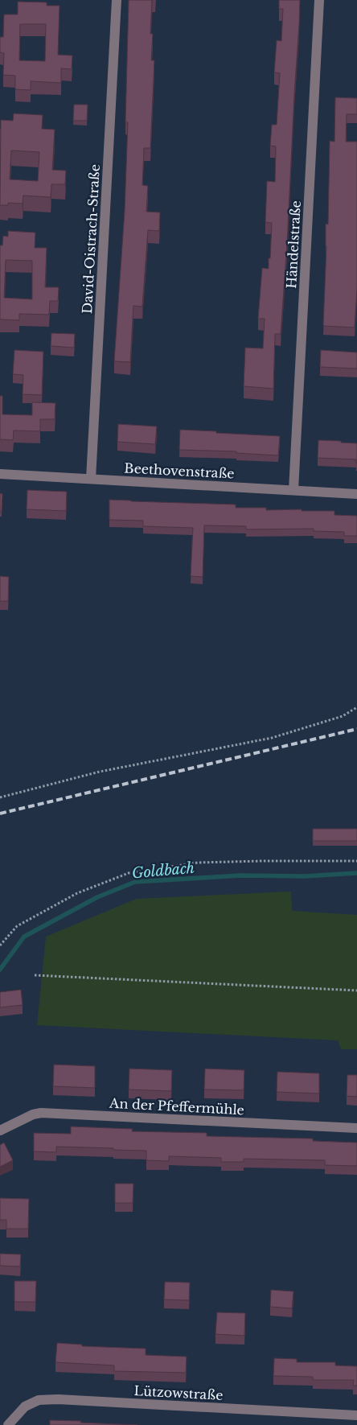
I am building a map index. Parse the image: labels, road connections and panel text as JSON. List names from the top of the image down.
{
  "streets": {
    "street": [
      "David-Oistrach-Straße",
      "Händelstraße",
      "Beethovenstraße",
      "An der Pfeffermühle",
      "Lützowstraße"
    ]
  },
  "crossings": [
    ["David-Oistrach-Straße", "Beethovenstraße"],
    ["Händelstraße", "Beethovenstraße"]
  ],
  "water": ["Goldbach"]
}
